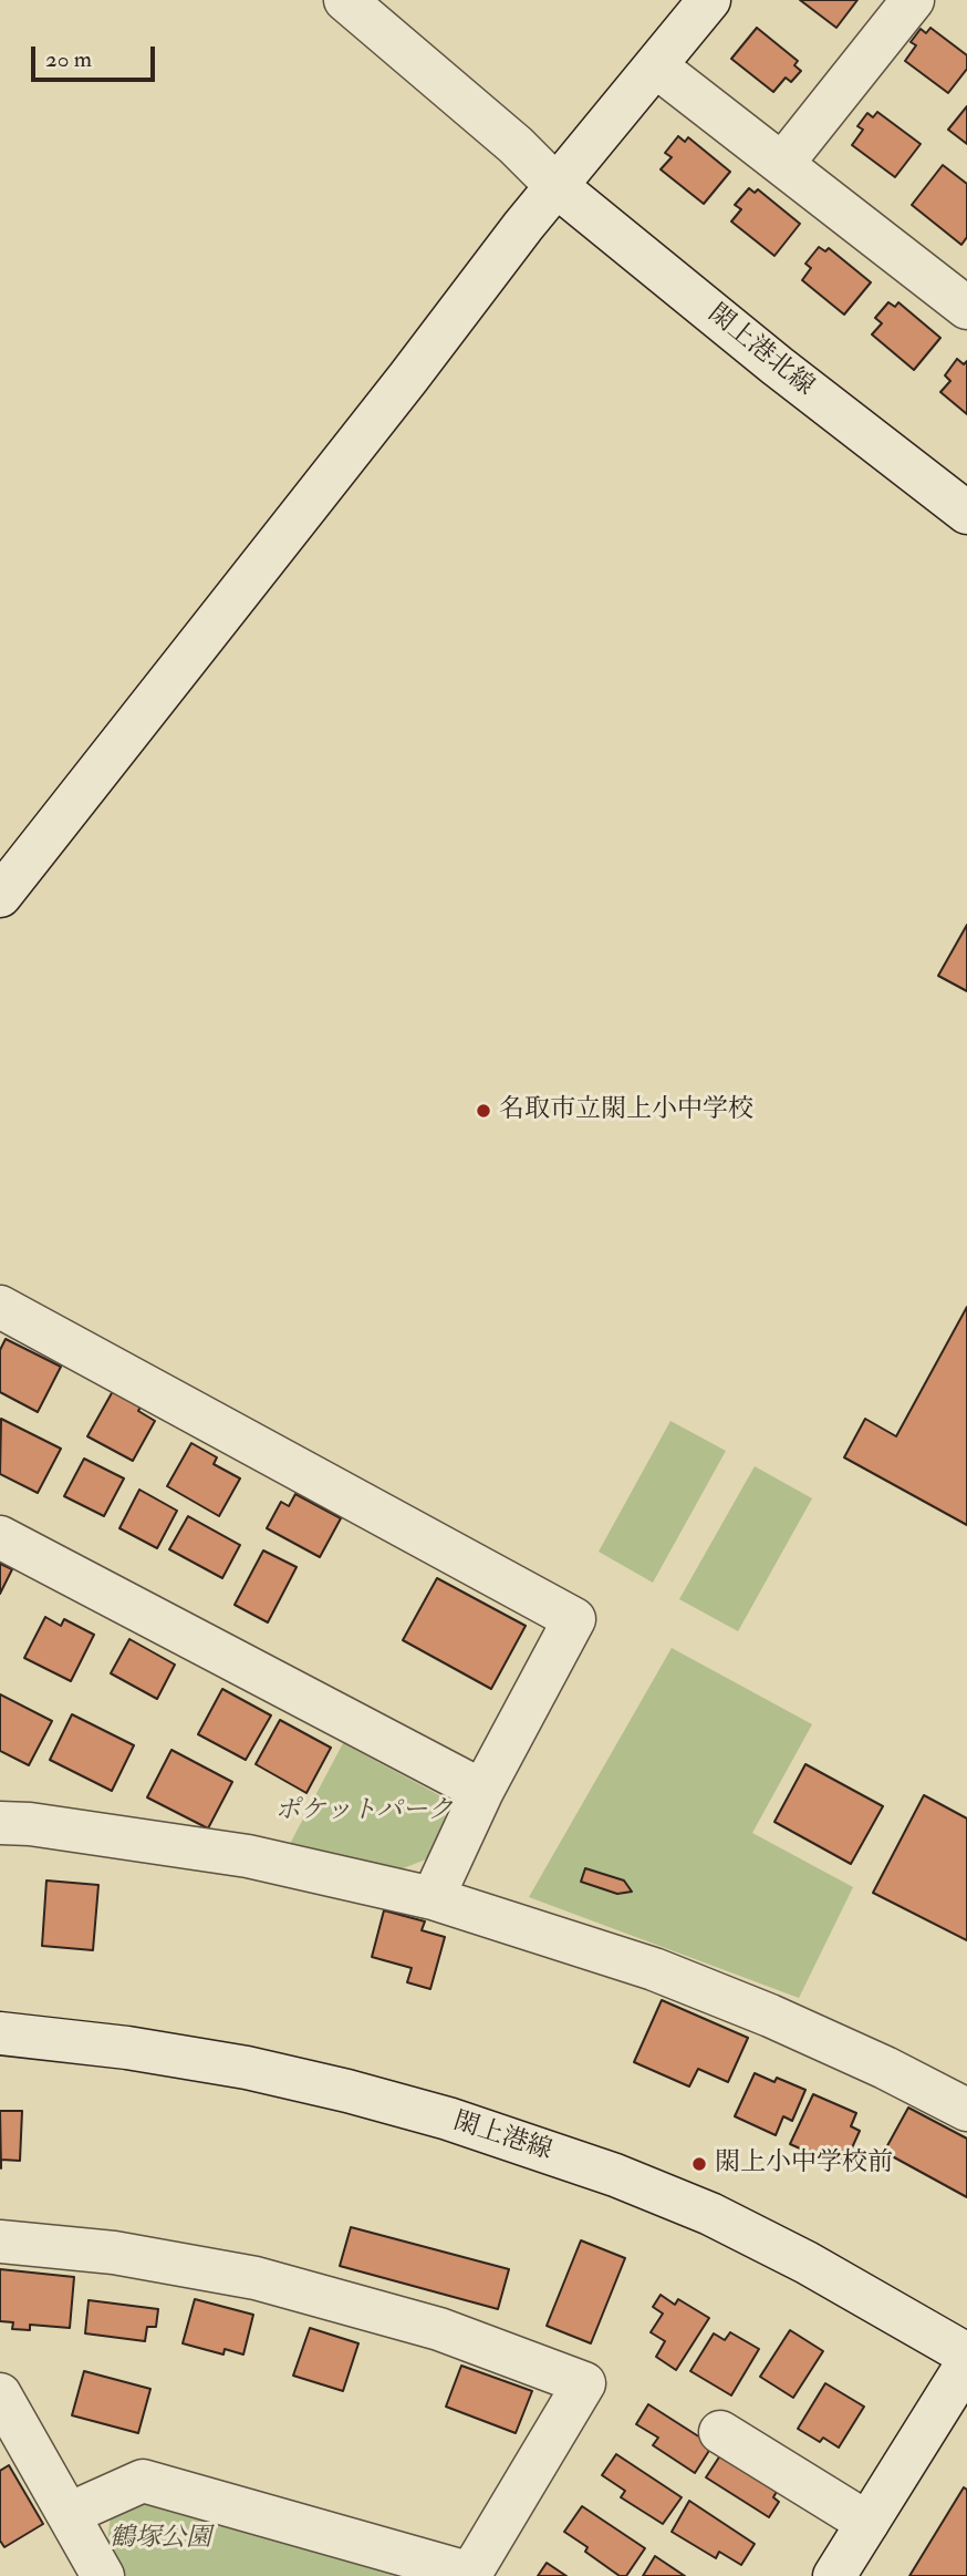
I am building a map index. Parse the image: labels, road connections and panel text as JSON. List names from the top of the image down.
{
  "streets": {
    "street": ["閖上港北線", "閖上港線"]
  },
  "parks": ["ポケットパーク", "鶴塚公園"],
  "places": ["名取市立閖上小中学校", "閖上小中学校前"],
  "scale_bar": "20 m"
}
